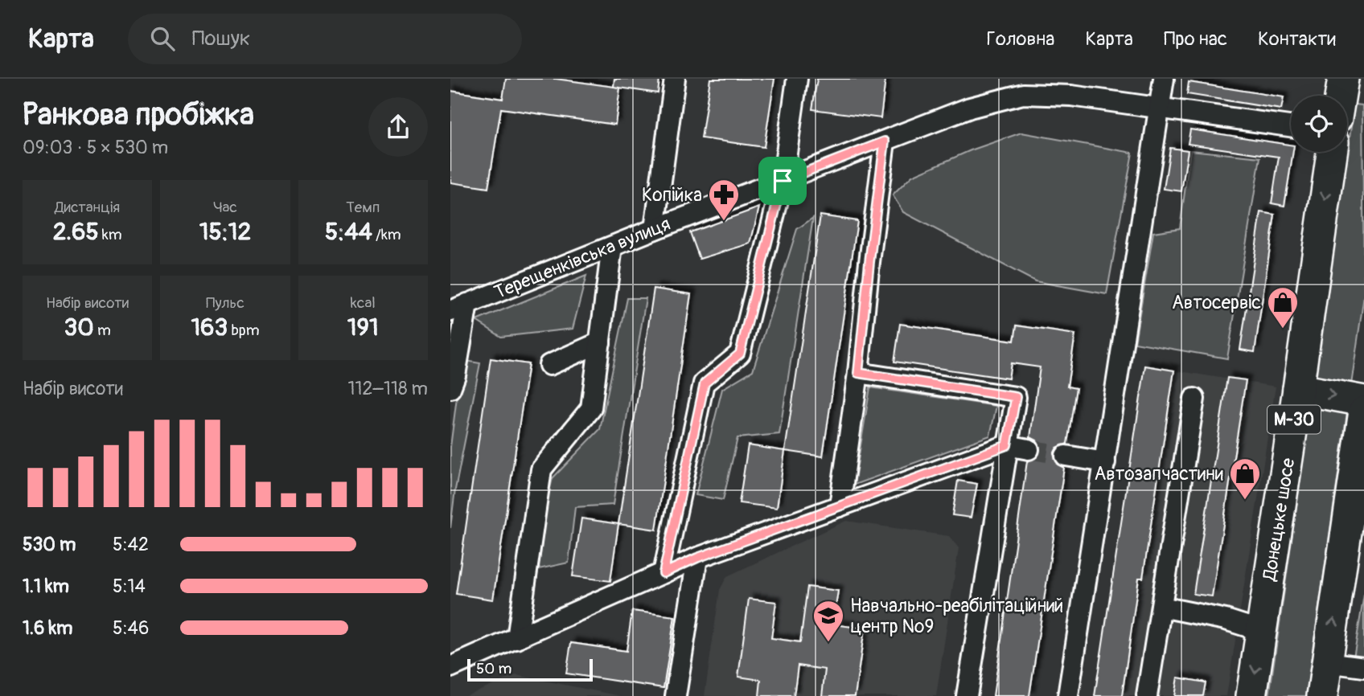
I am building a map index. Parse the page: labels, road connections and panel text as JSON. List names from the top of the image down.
{
  "streets": {
    "highway": ["М-30", "Донецьке шосе"],
    "street": ["Терещенківська вулиця"]
  },
  "one_way": ["Донецьке шосе"],
  "places": {
    "pharmacy": ["Копійка"],
    "shop": ["Автосервіс", "Автозапчастини"],
    "school or university": ["Навчально-реабілітаційний центр №9"]
  },
  "scale_bar": "50 m",
  "page": {
    "header": "Карта",
    "search": "Пошук",
    "nav": [
      "Головна",
      "Карта",
      "Про нас",
      "Контакти"
    ],
    "heading": ["Ранкова пробіжка", "09:03 · 5 × 530 m"],
    "stats": [
      ["Дистанція", "2.65 km"],
      ["Час", "15:12"],
      ["Темп", "5:44 /km"],
      ["Набір висоти", "30 m"],
      ["Пульс", "163 bpm"],
      ["kcal", "191"]
    ],
    "chart": ["Набір висоти", "112–118 m"],
    "list": [
      {
        "name": "530 m",
        "note": "5:42"
      },
      {
        "name": "1.1 km",
        "note": "5:14"
      },
      {
        "name": "1.6 km",
        "note": "5:46"
      }
    ],
    "scale": "50 m"
  }
}
